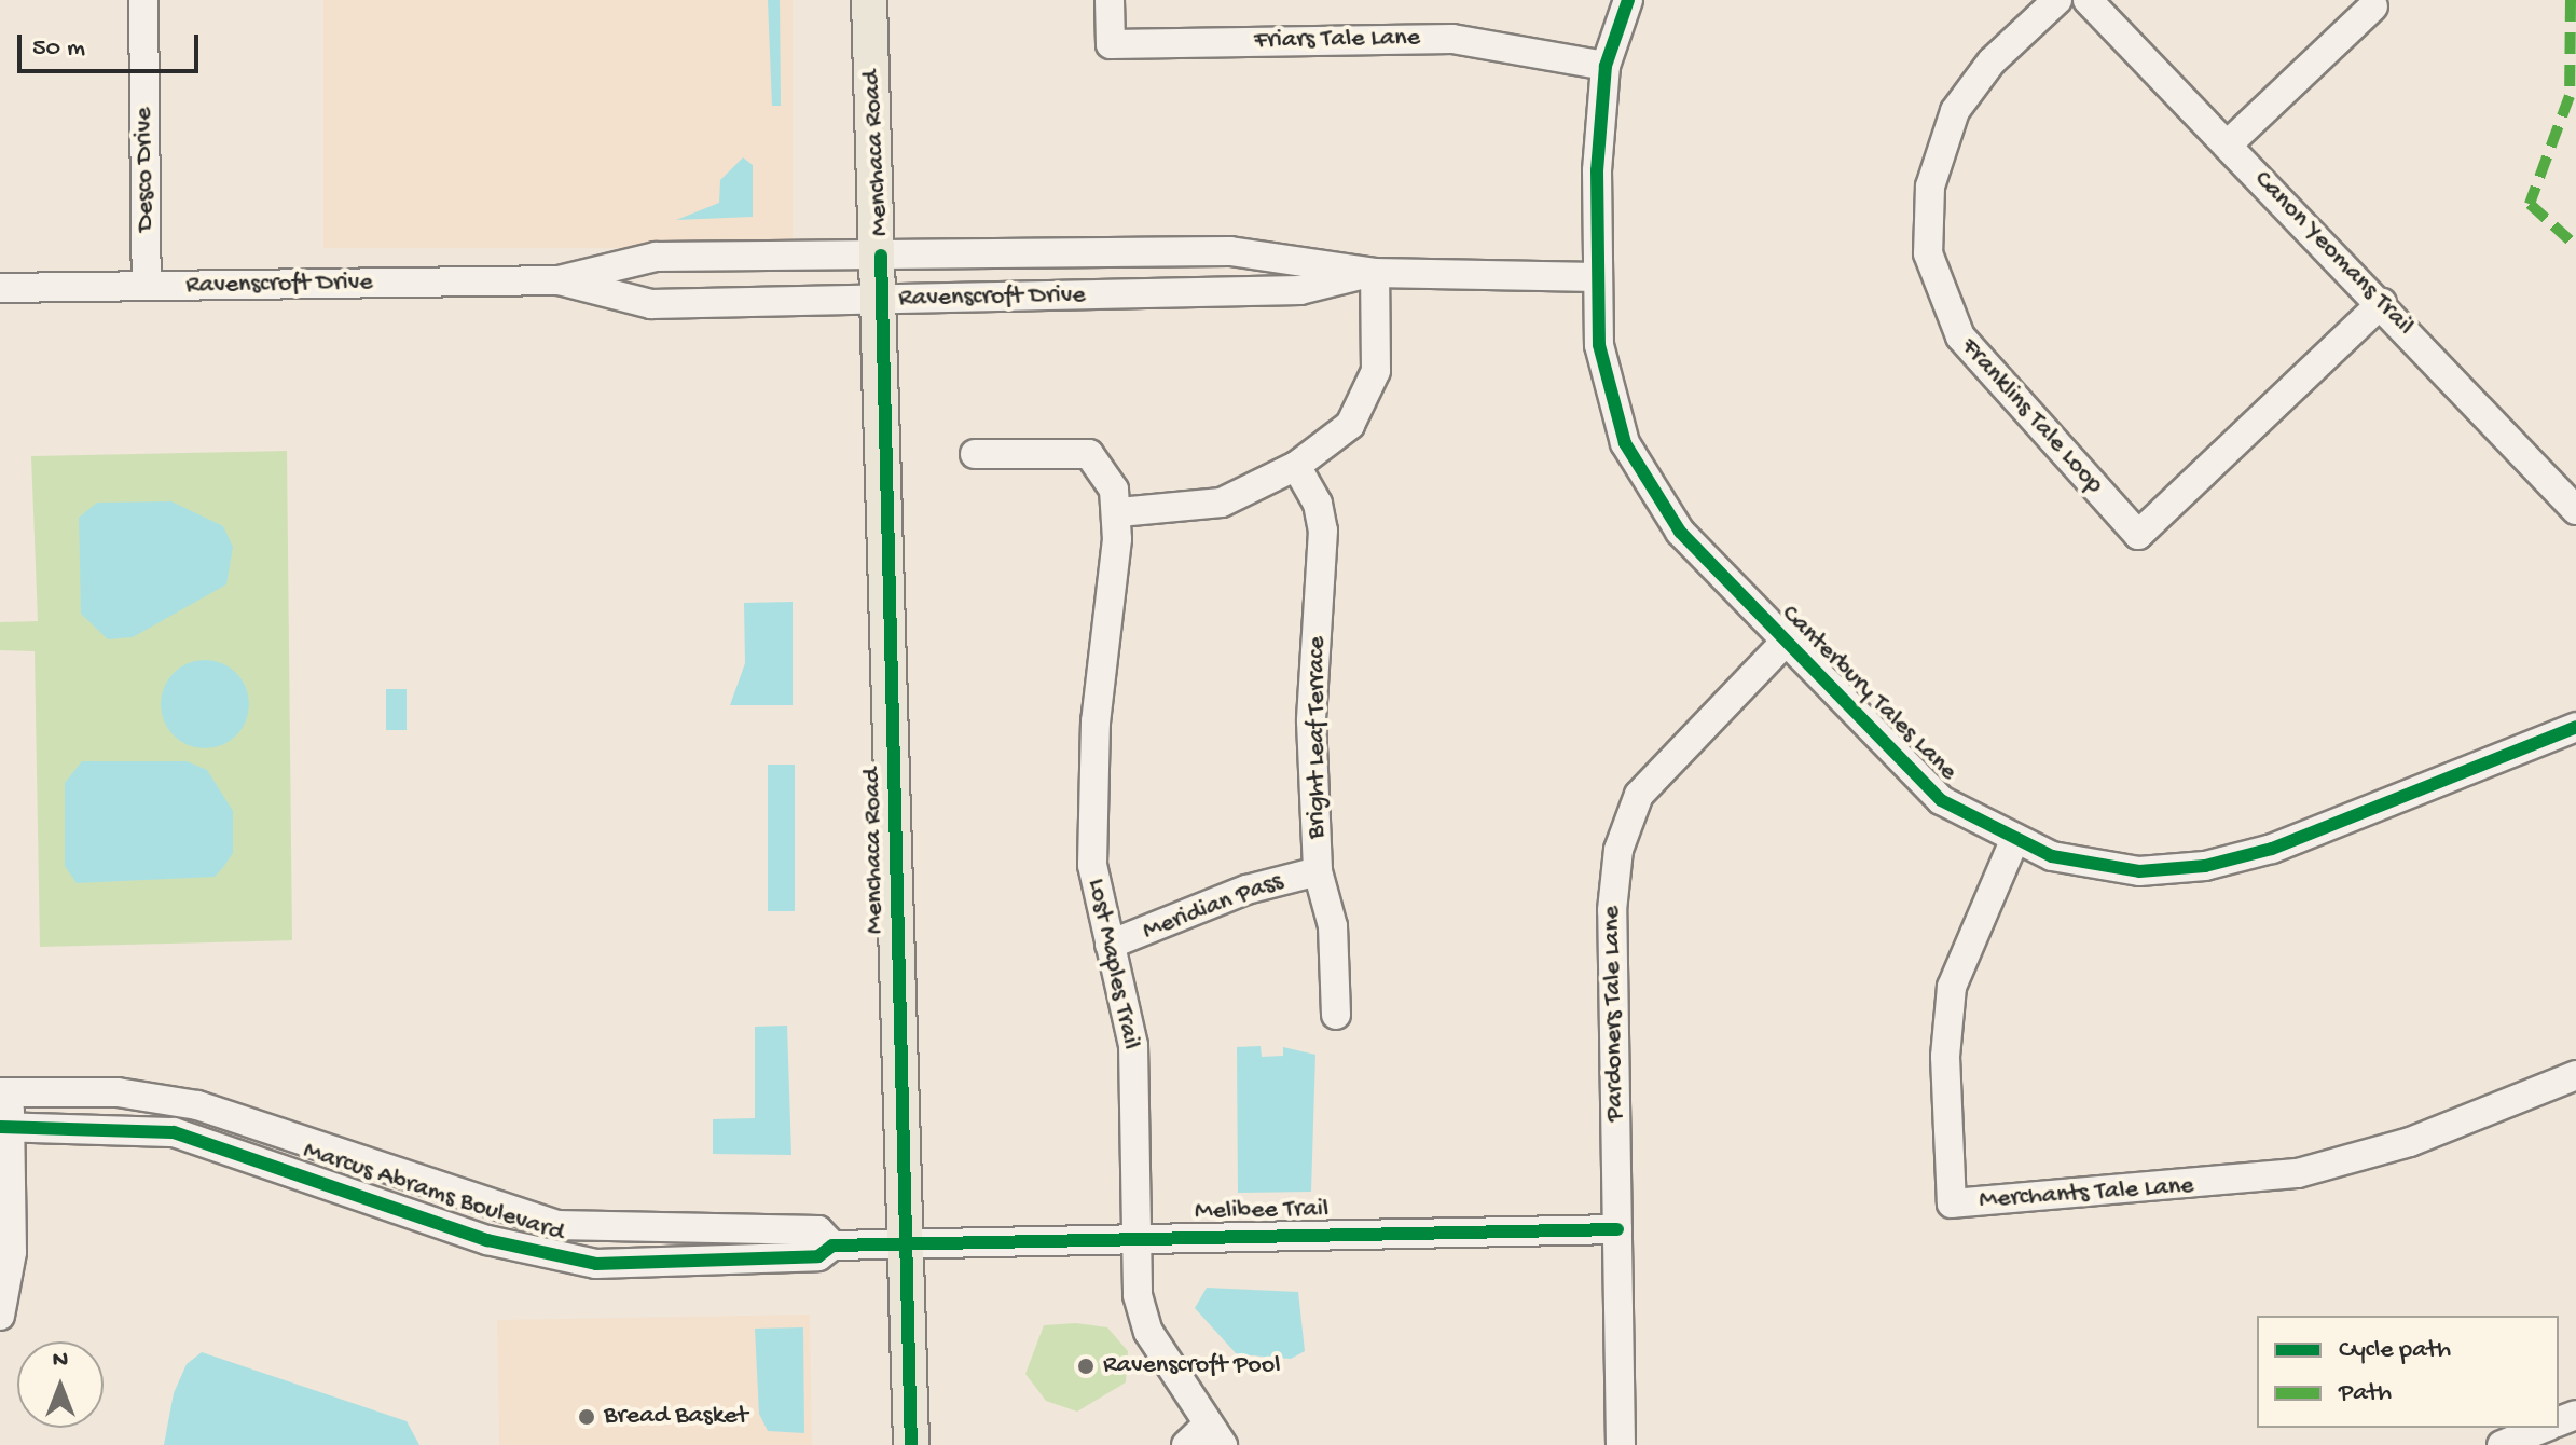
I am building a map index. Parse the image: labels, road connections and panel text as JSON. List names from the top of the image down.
{
  "streets": {
    "main road": ["Menchaca Road"],
    "street": [
      "Friars Tale Lane",
      "Desco Drive",
      "Canon Yeomans Trail",
      "Ravenscroft Drive",
      "Franklins Tale Loop",
      "Canterbury Tales Lane",
      "Bright Leaf Terrace",
      "Meridian Pass",
      "Lost Maples Trail",
      "Pardoners Tale Lane",
      "Marcus Abrams Boulevard",
      "Merchants Tale Lane",
      "Melibee Trail"
    ]
  },
  "crossings": [
    ["Friars Tale Lane", "Canterbury Tales Lane"],
    ["Menchaca Road", "Ravenscroft Drive"],
    ["Menchaca Road", "Marcus Abrams Boulevard"],
    ["Menchaca Road", "Melibee Trail"],
    ["Desco Drive", "Ravenscroft Drive"],
    ["Canon Yeomans Trail", "Franklins Tale Loop"],
    ["Ravenscroft Drive", "Canterbury Tales Lane"],
    ["Canterbury Tales Lane", "Pardoners Tale Lane"],
    ["Canterbury Tales Lane", "Merchants Tale Lane"],
    ["Bright Leaf Terrace", "Meridian Pass"],
    ["Meridian Pass", "Lost Maples Trail"],
    ["Lost Maples Trail", "Melibee Trail"],
    ["Pardoners Tale Lane", "Melibee Trail"],
    ["Marcus Abrams Boulevard", "Melibee Trail"]
  ],
  "places": ["Ravenscroft Pool", "Bread Basket"],
  "legend": ["Cycle path", "Path"],
  "scale_bar": "50 m",
  "north": "top"
}
